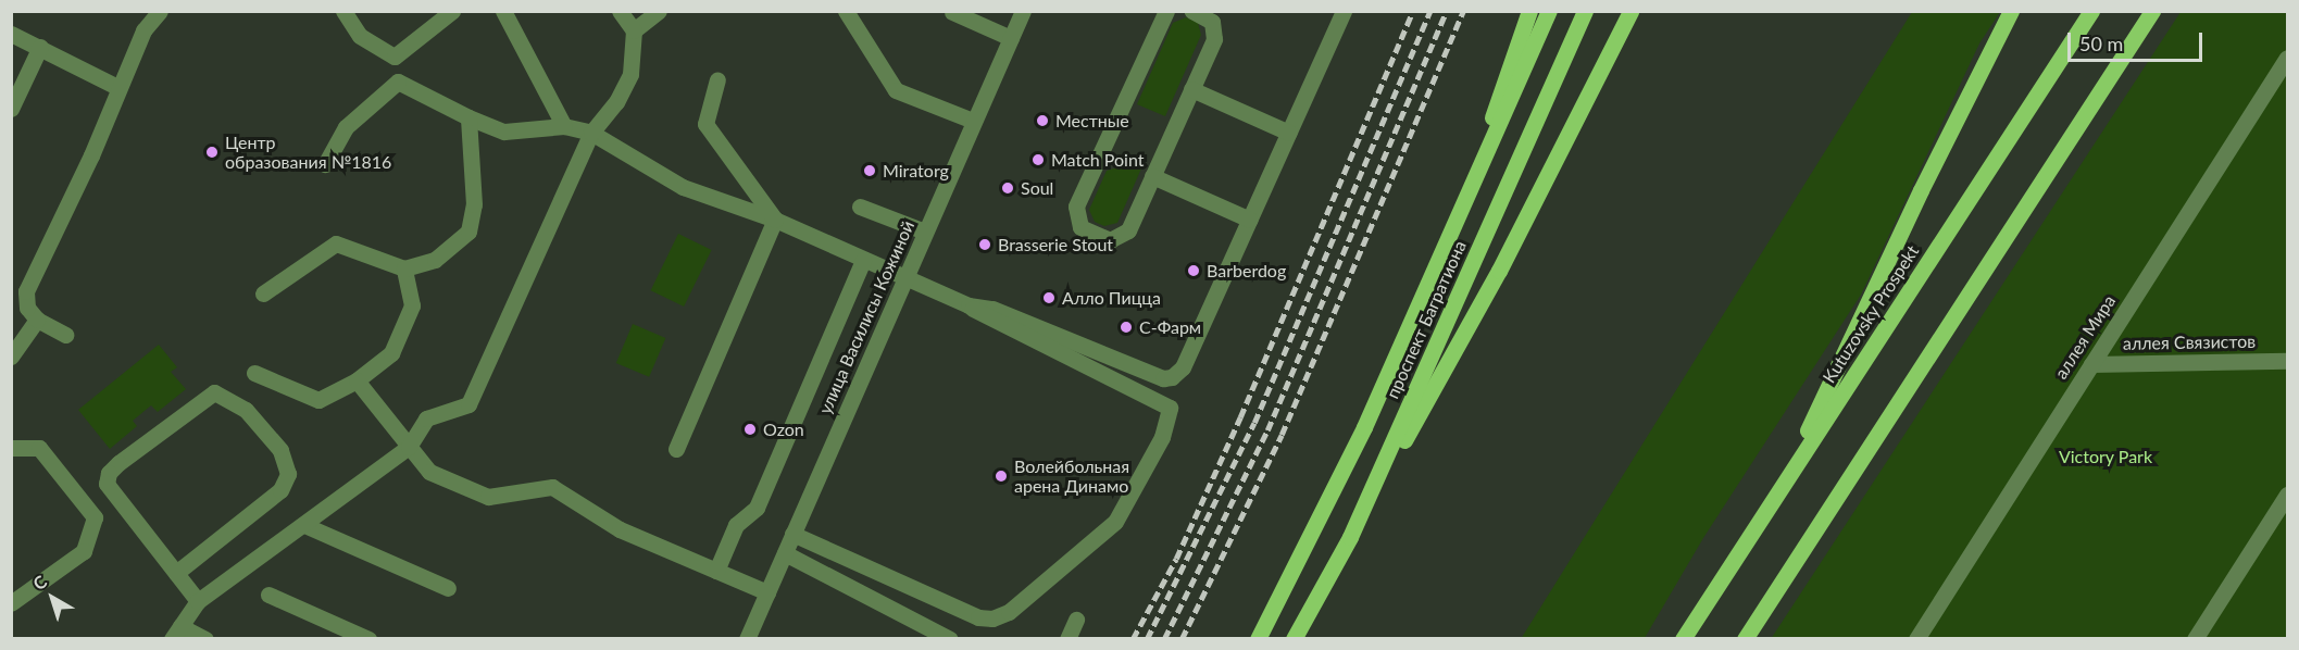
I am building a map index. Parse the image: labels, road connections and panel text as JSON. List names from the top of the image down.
{
  "streets": {
    "main road": ["Kutuzovsky Prospekt", "проспект Багратиона"],
    "street": ["улица Василисы Кожиной", "аллея Мира", "аллея Связистов"]
  },
  "crossings": [
    ["аллея Мира", "аллея Связистов"]
  ],
  "parks": ["Victory Park"],
  "places": [
    "Местные",
    "Центр образования №1816",
    "Match Point",
    "Miratorg",
    "Soul",
    "Brasserie Stout",
    "Barberdog",
    "Алло Пицца",
    "C-Фарм",
    "Ozon",
    "Волейбольная арена Динамо"
  ],
  "scale_bar": "50 m",
  "north": "top left"
}
